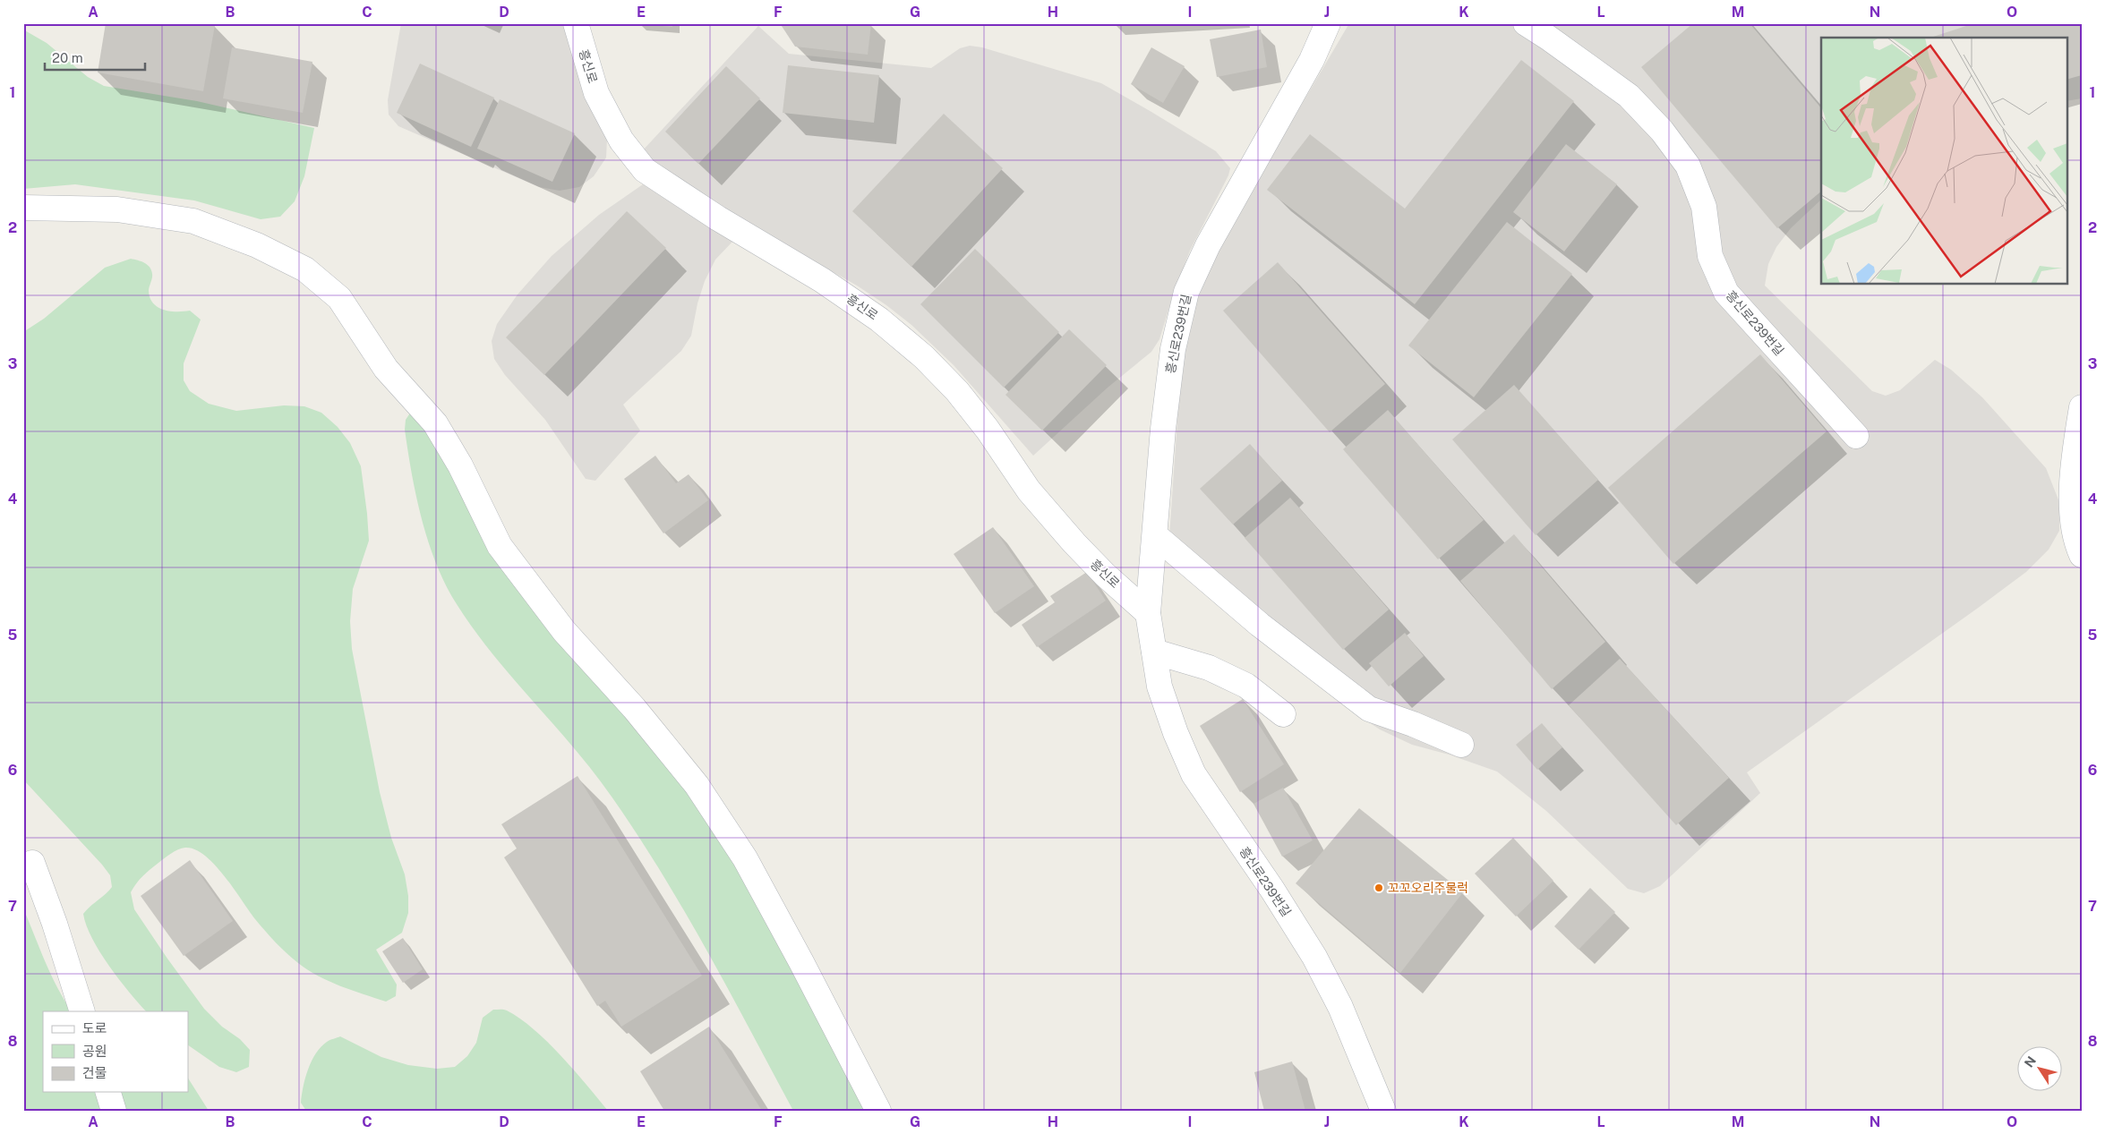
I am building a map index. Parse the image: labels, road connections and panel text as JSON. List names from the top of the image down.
{
  "streets": {
    "lane": ["흥신로", "흥신로239번길"]
  },
  "crossings": [
    ["흥신로", "흥신로239번길"]
  ],
  "places": ["꼬꼬오리주물럭"],
  "legend": ["도로", "공원", "건물"],
  "scale_bar": "20 m",
  "north": "top left",
  "grid": {
    "columns": [
      "A",
      "B",
      "C",
      "D",
      "E",
      "F",
      "G",
      "H",
      "I",
      "J",
      "K",
      "L",
      "M",
      "N",
      "O"
    ],
    "rows": [
      "1",
      "2",
      "3",
      "4",
      "5",
      "6",
      "7",
      "8"
    ]
  }
}
